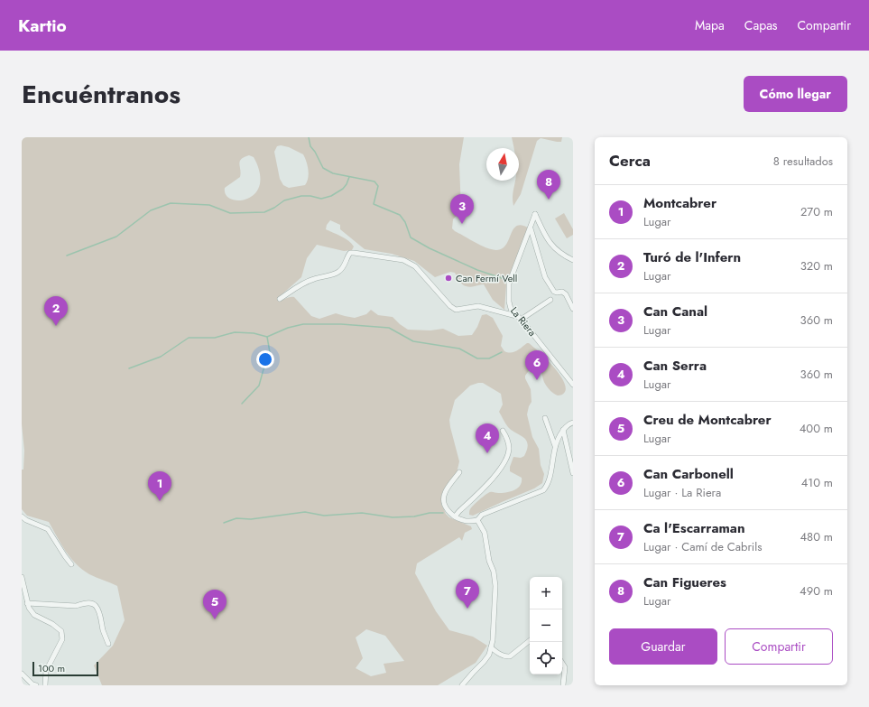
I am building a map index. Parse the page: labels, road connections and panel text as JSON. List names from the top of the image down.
{
  "streets": {
    "street": ["La Riera"]
  },
  "places": ["Can Fermí Vell"],
  "scale_bar": "100 m",
  "north": "top",
  "page": {
    "header": "Kartio",
    "nav": ["Mapa", "Capas", "Compartir"],
    "title": "Encuéntranos",
    "buttons": [
      "Cómo llegar",
      ["Guardar", "Compartir"]
    ],
    "heading": ["Cerca", "8 resultados"],
    "pins": [
      "8",
      "3",
      "2",
      "6",
      "4",
      "1",
      "7",
      "5"
    ],
    "list": [
      {
        "mark": "1",
        "name": "Montcabrer",
        "note": "Lugar",
        "value": "270 m"
      },
      {
        "mark": "2",
        "name": "Turó de l'Infern",
        "note": "Lugar",
        "value": "320 m"
      },
      {
        "mark": "3",
        "name": "Can Canal",
        "note": "Lugar",
        "value": "360 m"
      },
      {
        "mark": "4",
        "name": "Can Serra",
        "note": "Lugar",
        "value": "360 m"
      },
      {
        "mark": "5",
        "name": "Creu de Montcabrer",
        "note": "Lugar",
        "value": "400 m"
      },
      {
        "mark": "6",
        "name": "Can Carbonell",
        "note": "Lugar · La Riera",
        "value": "410 m"
      },
      {
        "mark": "7",
        "name": "Ca l'Escarraman",
        "note": "Lugar · Camí de Cabrils",
        "value": "480 m"
      },
      {
        "mark": "8",
        "name": "Can Figueres",
        "note": "Lugar",
        "value": "490 m"
      }
    ],
    "map_buttons": ["+", "−"],
    "scale": "100 m"
  }
}
